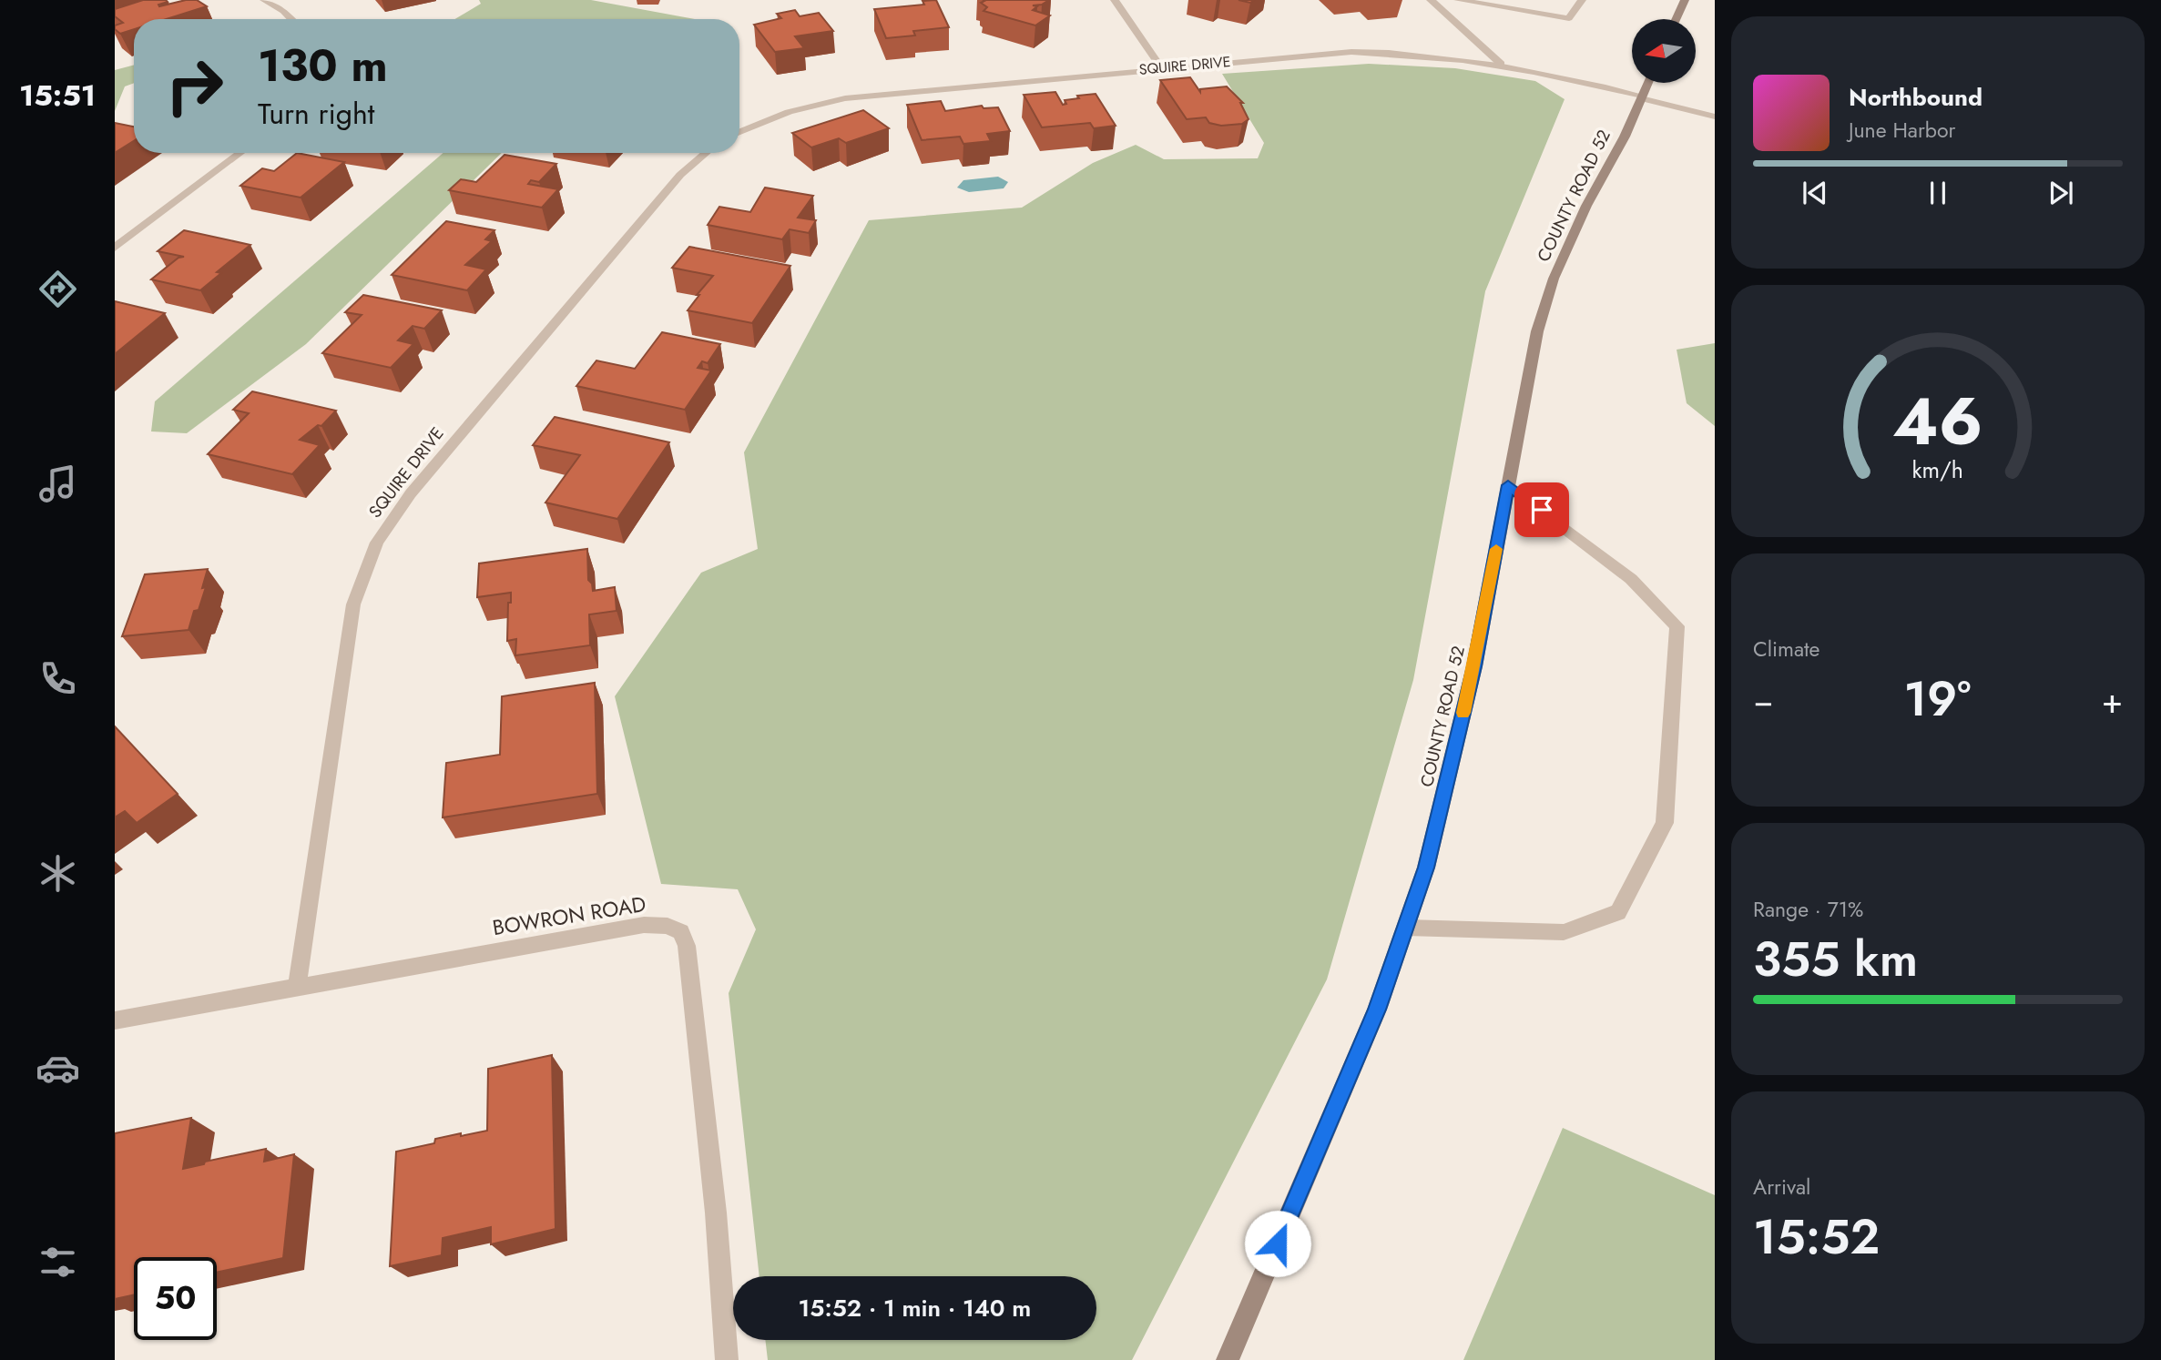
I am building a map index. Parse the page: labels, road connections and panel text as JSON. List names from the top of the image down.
{
  "streets": {
    "main road": ["COUNTY ROAD 52"],
    "street": ["SQUIRE DRIVE", "BOWRON ROAD"]
  },
  "crossings": [
    ["SQUIRE DRIVE", "COUNTY ROAD 52"],
    ["SQUIRE DRIVE", "BOWRON ROAD"]
  ],
  "north": "left",
  "page": {
    "tabs": "15:51",
    "turn": ["130 m", "Turn right"],
    "song": ["Northbound", "June Harbor"],
    "tile": [
      "Climate",
      ["Range · 71%", "355 km"],
      ["Arrival", "15:52"]
    ],
    "heat": ["−", "19°", "+"],
    "limit": "50",
    "trip": "15:52 · 1 min · 140 m",
    "gauge": ["46", "km/h"]
  }
}
